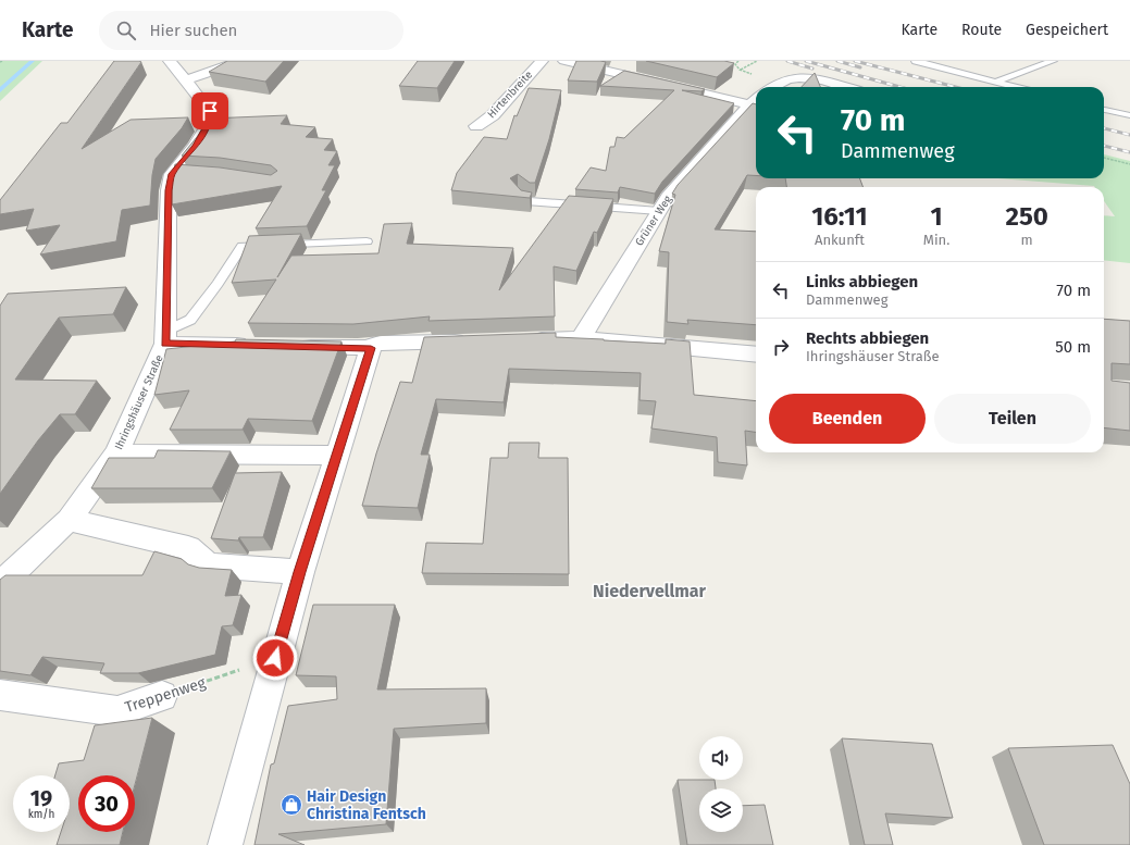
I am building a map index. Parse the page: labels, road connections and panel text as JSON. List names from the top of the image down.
{
  "streets": {
    "street": [
      "Hirtenbreite",
      "Grüner Weg",
      "Ihringshäuser Straße",
      "Treppenweg"
    ]
  },
  "districts": ["Niedervellmar"],
  "places": {
    "shop": ["Hair Design Christina Fentsch"]
  },
  "page": {
    "header": "Karte",
    "search": "Hier suchen",
    "nav": ["Karte", "Route", "Gespeichert"],
    "turn": ["70 m", "Dammenweg"],
    "eta": [
      "16:11",
      "Ankunft",
      "1",
      "Min.",
      "250",
      "m"
    ],
    "list": [
      {
        "name": "Links abbiegen",
        "note": "Dammenweg",
        "value": "70 m"
      },
      {
        "name": "Rechts abbiegen",
        "note": "Ihringshäuser Straße",
        "value": "50 m"
      }
    ],
    "buttons": ["Beenden", "Teilen"],
    "speed": "19 km/h",
    "limit": "30"
  }
}
